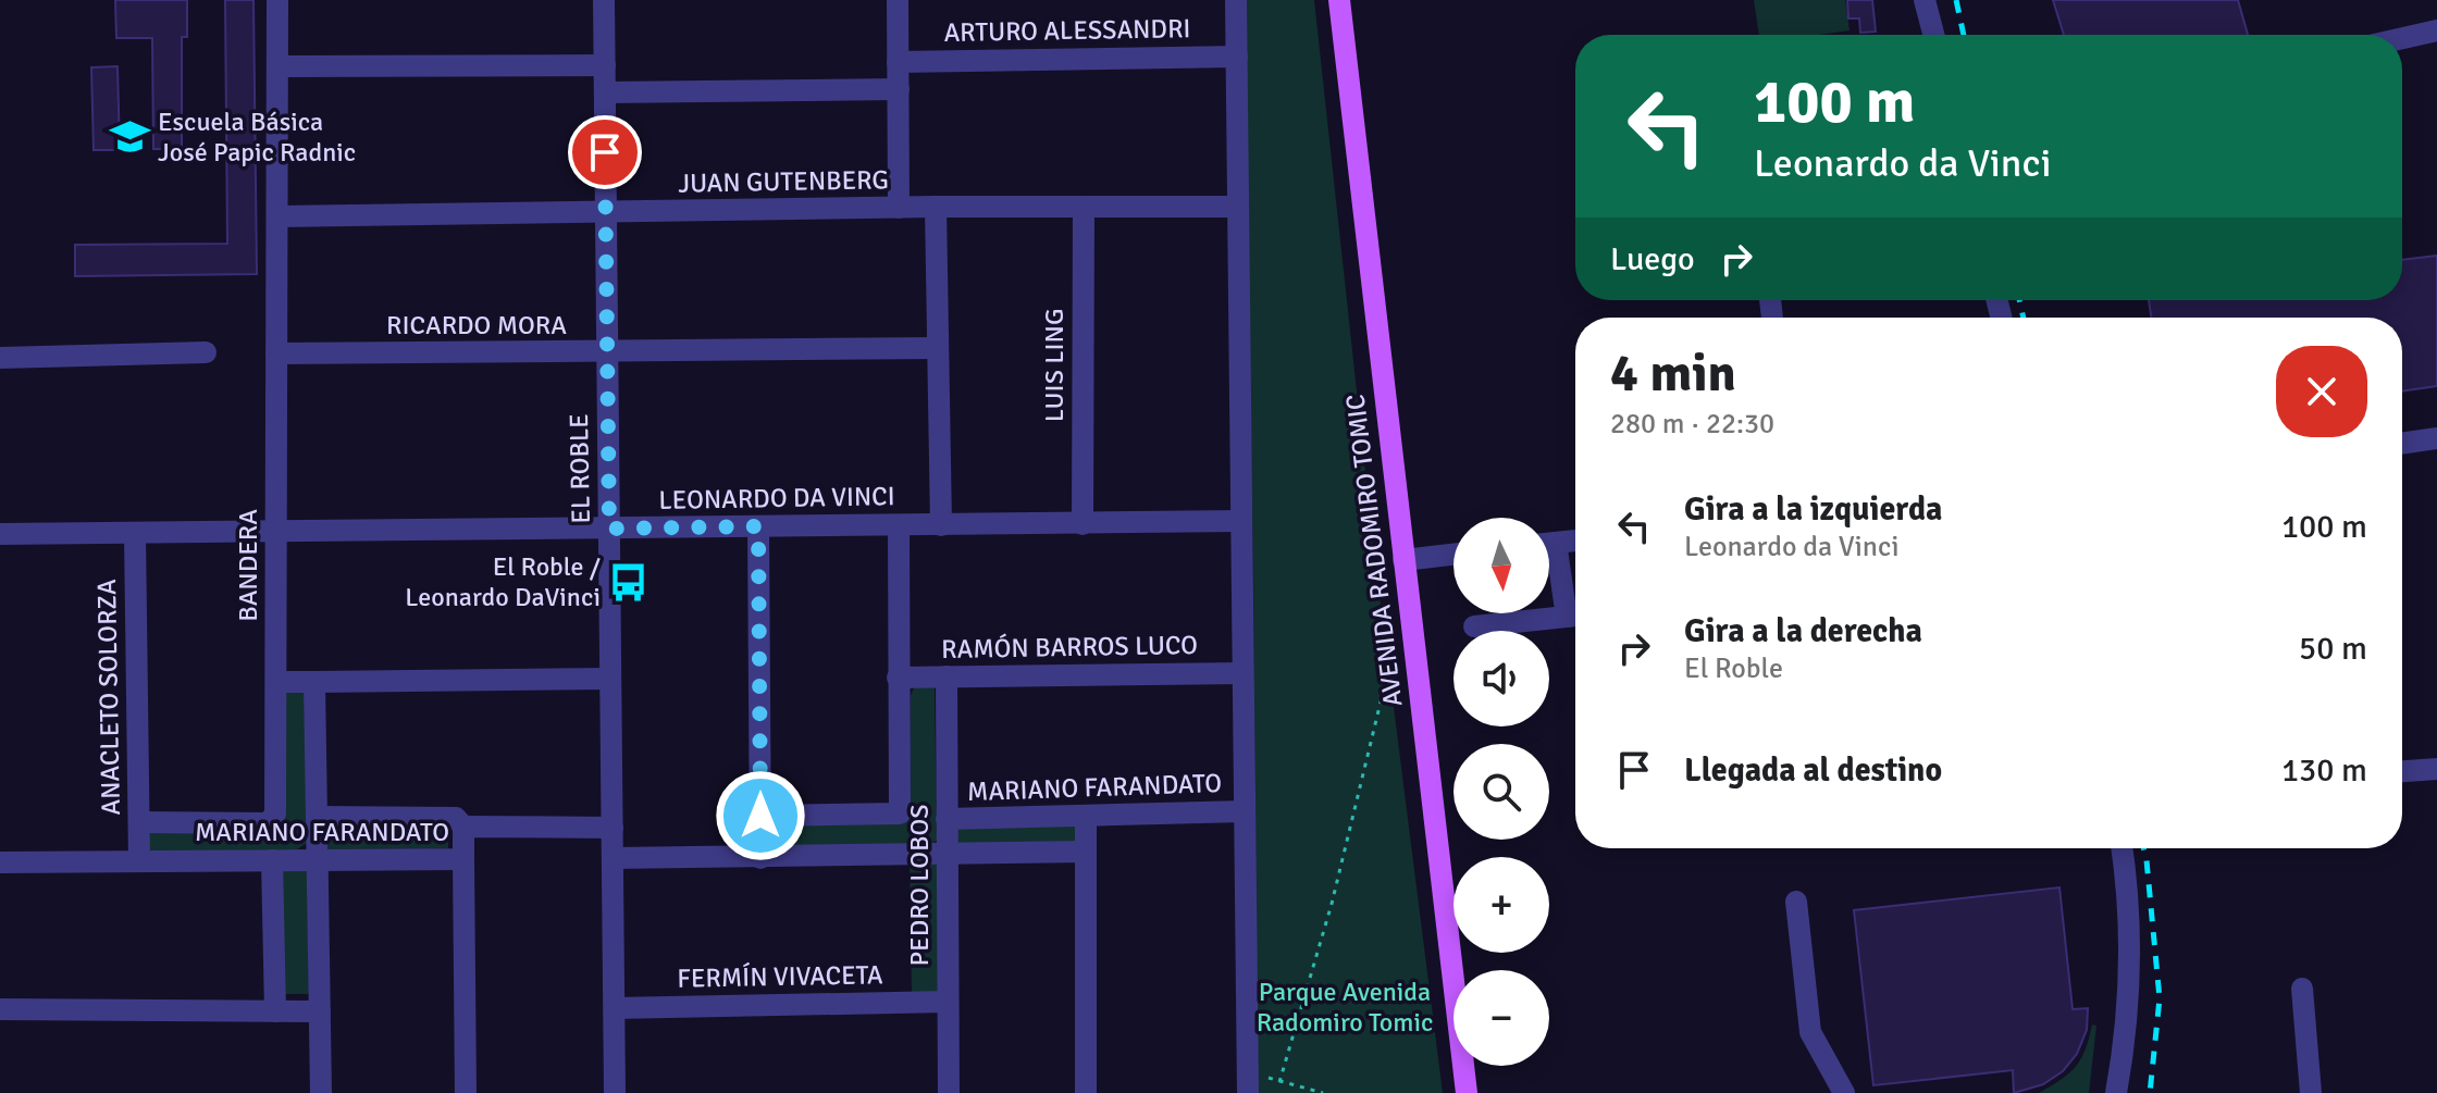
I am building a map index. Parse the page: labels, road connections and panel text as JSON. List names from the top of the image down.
{
  "streets": {
    "main road": ["AVENIDA RADOMIRO TOMIC"],
    "street": [
      "ARTURO ALESSANDRI",
      "JUAN GUTENBERG",
      "RICARDO MORA",
      "LUIS LING",
      "EL ROBLE",
      "LEONARDO DA VINCI",
      "BANDERA",
      "RAMÓN BARROS LUCO",
      "ANACLETO SOLORZA",
      "MARIANO FARANDATO",
      "PEDRO LOBOS",
      "FERMÍN VIVACETA"
    ]
  },
  "crossings": [
    ["JUAN GUTENBERG", "LUIS LING"],
    ["JUAN GUTENBERG", "EL ROBLE"],
    ["JUAN GUTENBERG", "BANDERA"],
    ["RICARDO MORA", "EL ROBLE"],
    ["RICARDO MORA", "BANDERA"],
    ["LUIS LING", "LEONARDO DA VINCI"],
    ["EL ROBLE", "LEONARDO DA VINCI"],
    ["EL ROBLE", "MARIANO FARANDATO"],
    ["EL ROBLE", "FERMÍN VIVACETA"],
    ["LEONARDO DA VINCI", "BANDERA"],
    ["LEONARDO DA VINCI", "ANACLETO SOLORZA"],
    ["LEONARDO DA VINCI", "PEDRO LOBOS"],
    ["BANDERA", "ANACLETO SOLORZA"],
    ["RAMÓN BARROS LUCO", "PEDRO LOBOS"],
    ["ANACLETO SOLORZA", "MARIANO FARANDATO"],
    ["MARIANO FARANDATO", "PEDRO LOBOS"],
    ["PEDRO LOBOS", "FERMÍN VIVACETA"]
  ],
  "parks": ["Parque Avenida Radomiro Tomic"],
  "places": {
    "school or university": ["Escuela Básica José Papic Radnic"],
    "bus stop": ["El Roble / Leonardo DaVinci"]
  },
  "north": "bottom",
  "page": {
    "turn": ["100 m", "Leonardo da Vinci"],
    "then": "Luego",
    "heading": ["4 min", "280 m · 22:30"],
    "list": [
      {
        "name": "Gira a la izquierda",
        "note": "Leonardo da Vinci",
        "value": "100 m"
      },
      {
        "name": "Gira a la derecha",
        "note": "El Roble",
        "value": "50 m"
      },
      {
        "name": "Llegada al destino",
        "value": "130 m"
      }
    ],
    "map_buttons": ["+", "−"]
  }
}
